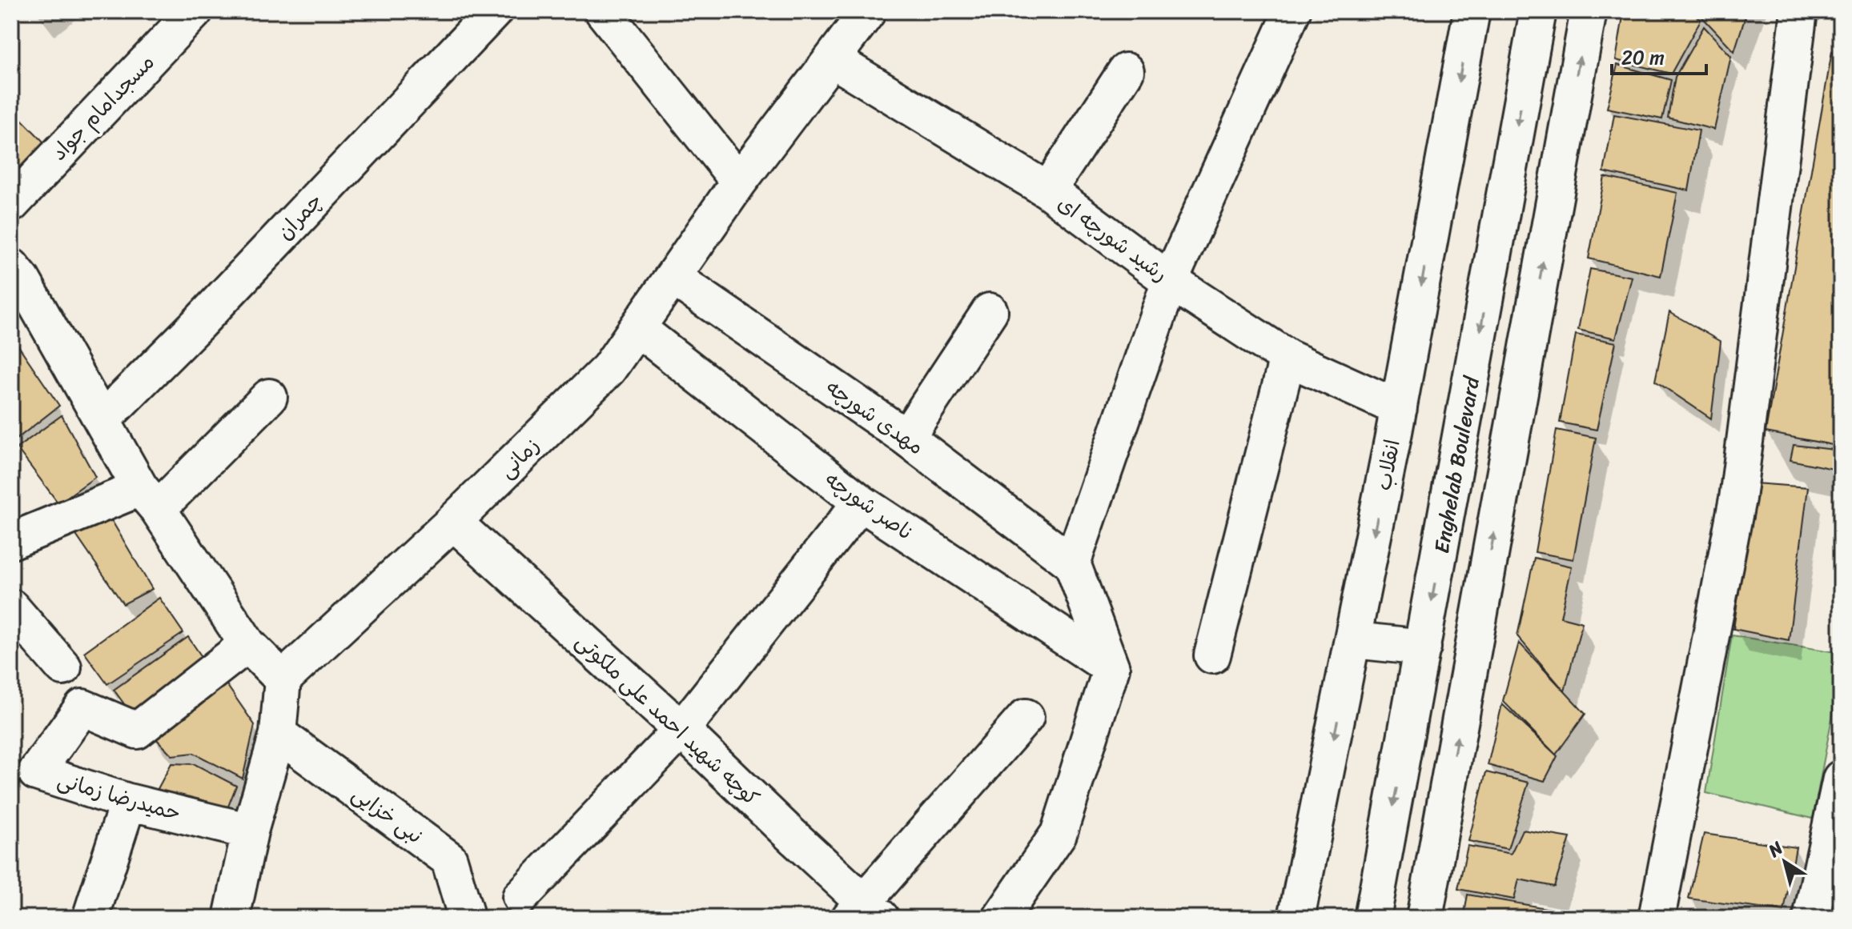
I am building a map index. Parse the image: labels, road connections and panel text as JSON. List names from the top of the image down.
{
  "streets": {
    "street": [
      "مسجدامام جواد",
      "چمران",
      "رشید شورچه ای",
      "مهدی شورچه",
      "زمانی",
      "انقلاب",
      "Enghelab Boulevard",
      "ناصر شورچه",
      "کوچه شهید احمد علی ملکوتی",
      "حمیدرضا زمانی",
      "نبی خزایی"
    ]
  },
  "crossings": [
    ["رشید شورچه ای", "زمانی"],
    ["رشید شورچه ای", "انقلاب"],
    ["مهدی شورچه", "زمانی"],
    ["زمانی", "ناصر شورچه"],
    ["زمانی", "کوچه شهید احمد علی ملکوتی"]
  ],
  "scale_bar": "20 m",
  "north": "top left"
}
